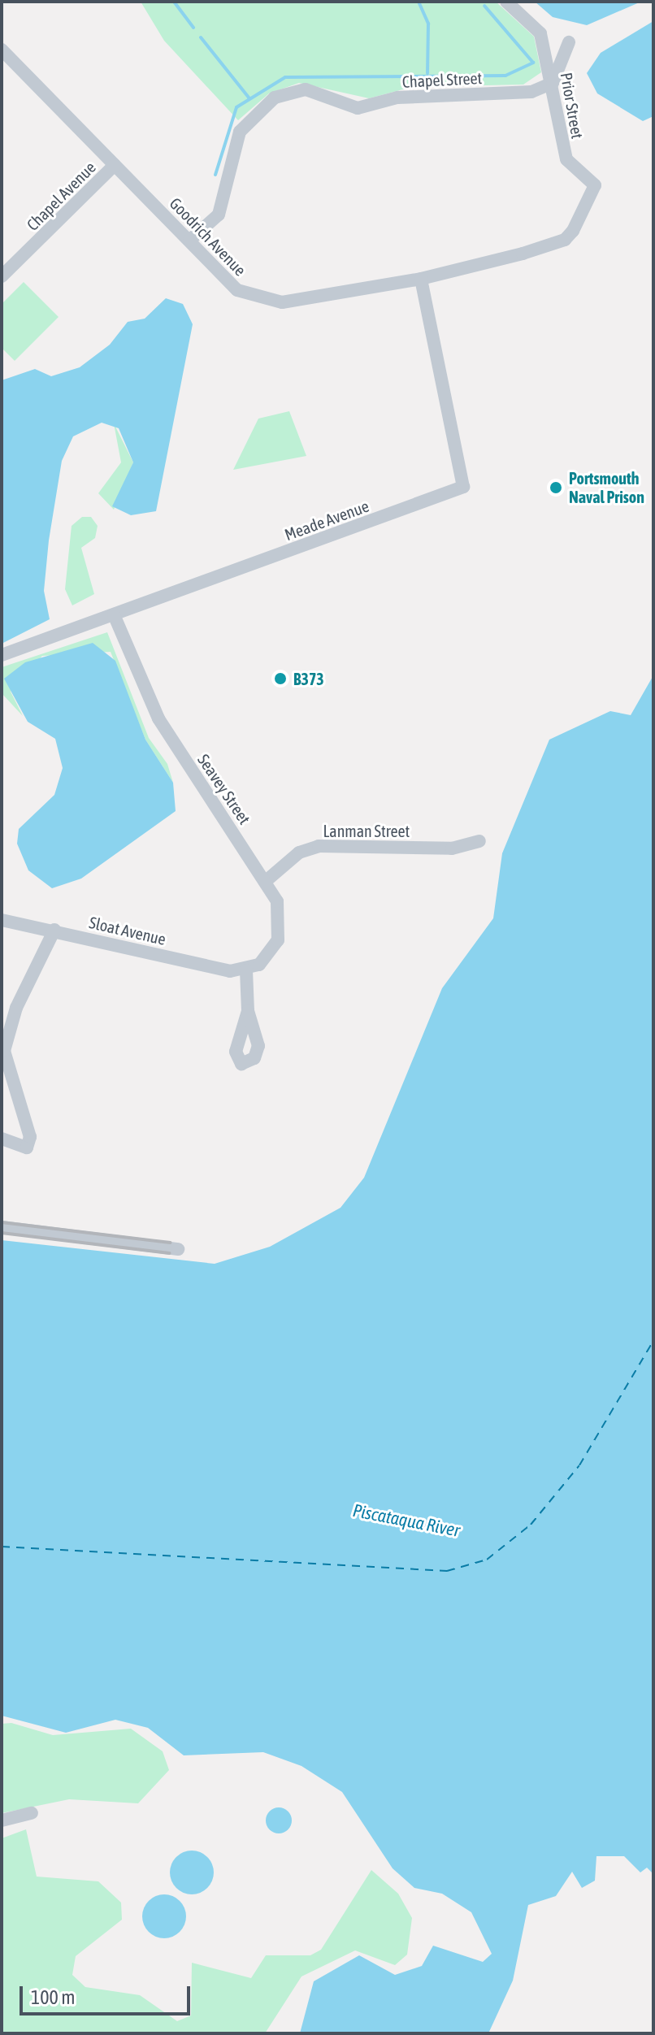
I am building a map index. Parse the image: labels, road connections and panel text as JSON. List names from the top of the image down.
{
  "streets": {
    "street": [
      "Chapel Street",
      "Prior Street",
      "Chapel Avenue",
      "Goodrich Avenue",
      "Meade Avenue",
      "Seavey Street",
      "Lanman Street",
      "Sloat Avenue"
    ]
  },
  "crossings": [
    ["Chapel Street", "Prior Street"],
    ["Chapel Street", "Goodrich Avenue"],
    ["Prior Street", "Goodrich Avenue"],
    ["Chapel Avenue", "Goodrich Avenue"],
    ["Goodrich Avenue", "Meade Avenue"],
    ["Meade Avenue", "Seavey Street"],
    ["Seavey Street", "Lanman Street"],
    ["Seavey Street", "Sloat Avenue"]
  ],
  "water": ["Piscataqua River"],
  "places": ["Portsmouth Naval Prison", "B373"],
  "scale_bar": "100 m"
}
